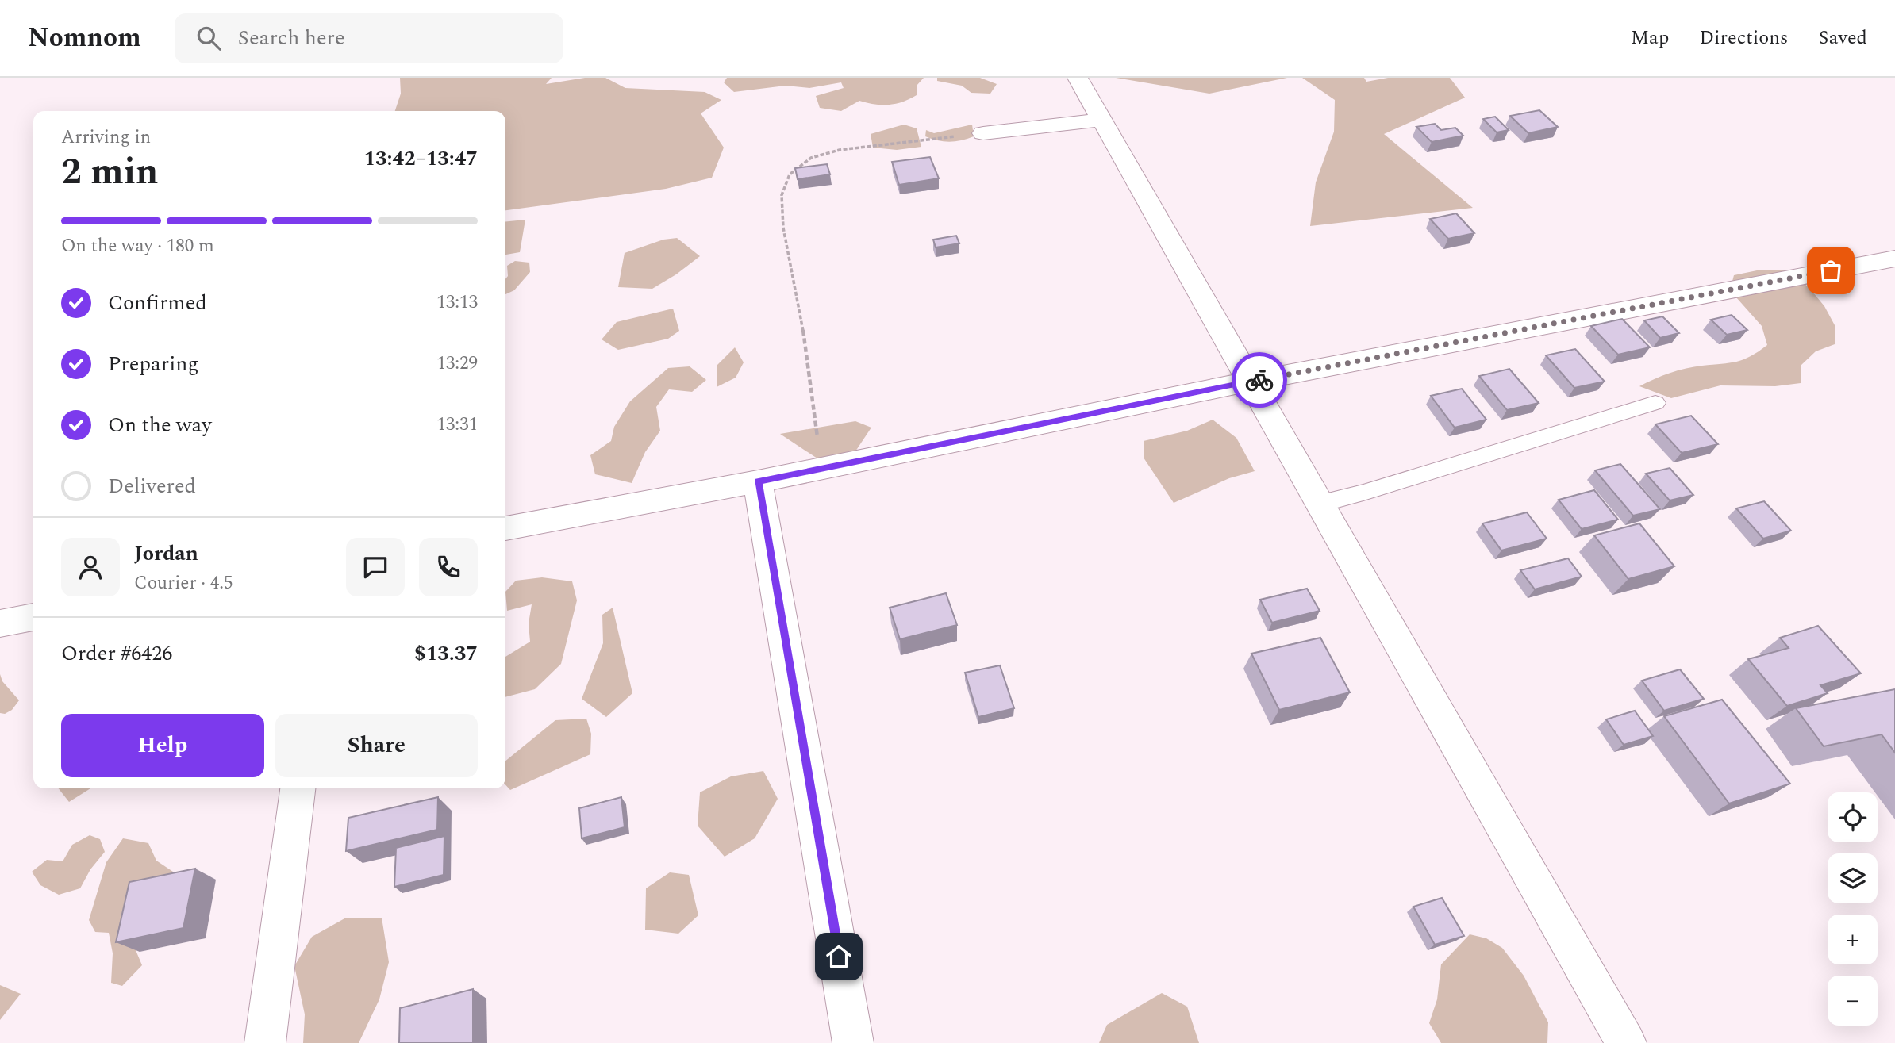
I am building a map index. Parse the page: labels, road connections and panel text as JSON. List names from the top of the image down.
{
  "page": {
    "header": "Nomnom",
    "search": "Search here",
    "nav": ["Map", "Directions", "Saved"],
    "heading": ["2 min", "Arriving in", "13:42–13:47"],
    "panel": [
      "Jordan",
      "Courier · 4.5",
      "Order #6426",
      "$13.37"
    ],
    "bar": "On the way · 180 m",
    "list": [
      ["Confirmed", "13:13"],
      ["Preparing", "13:29"],
      ["On the way", "13:31"],
      "Delivered"
    ],
    "buttons": ["Help", "Share"],
    "map_buttons": ["+", "−"]
  }
}
